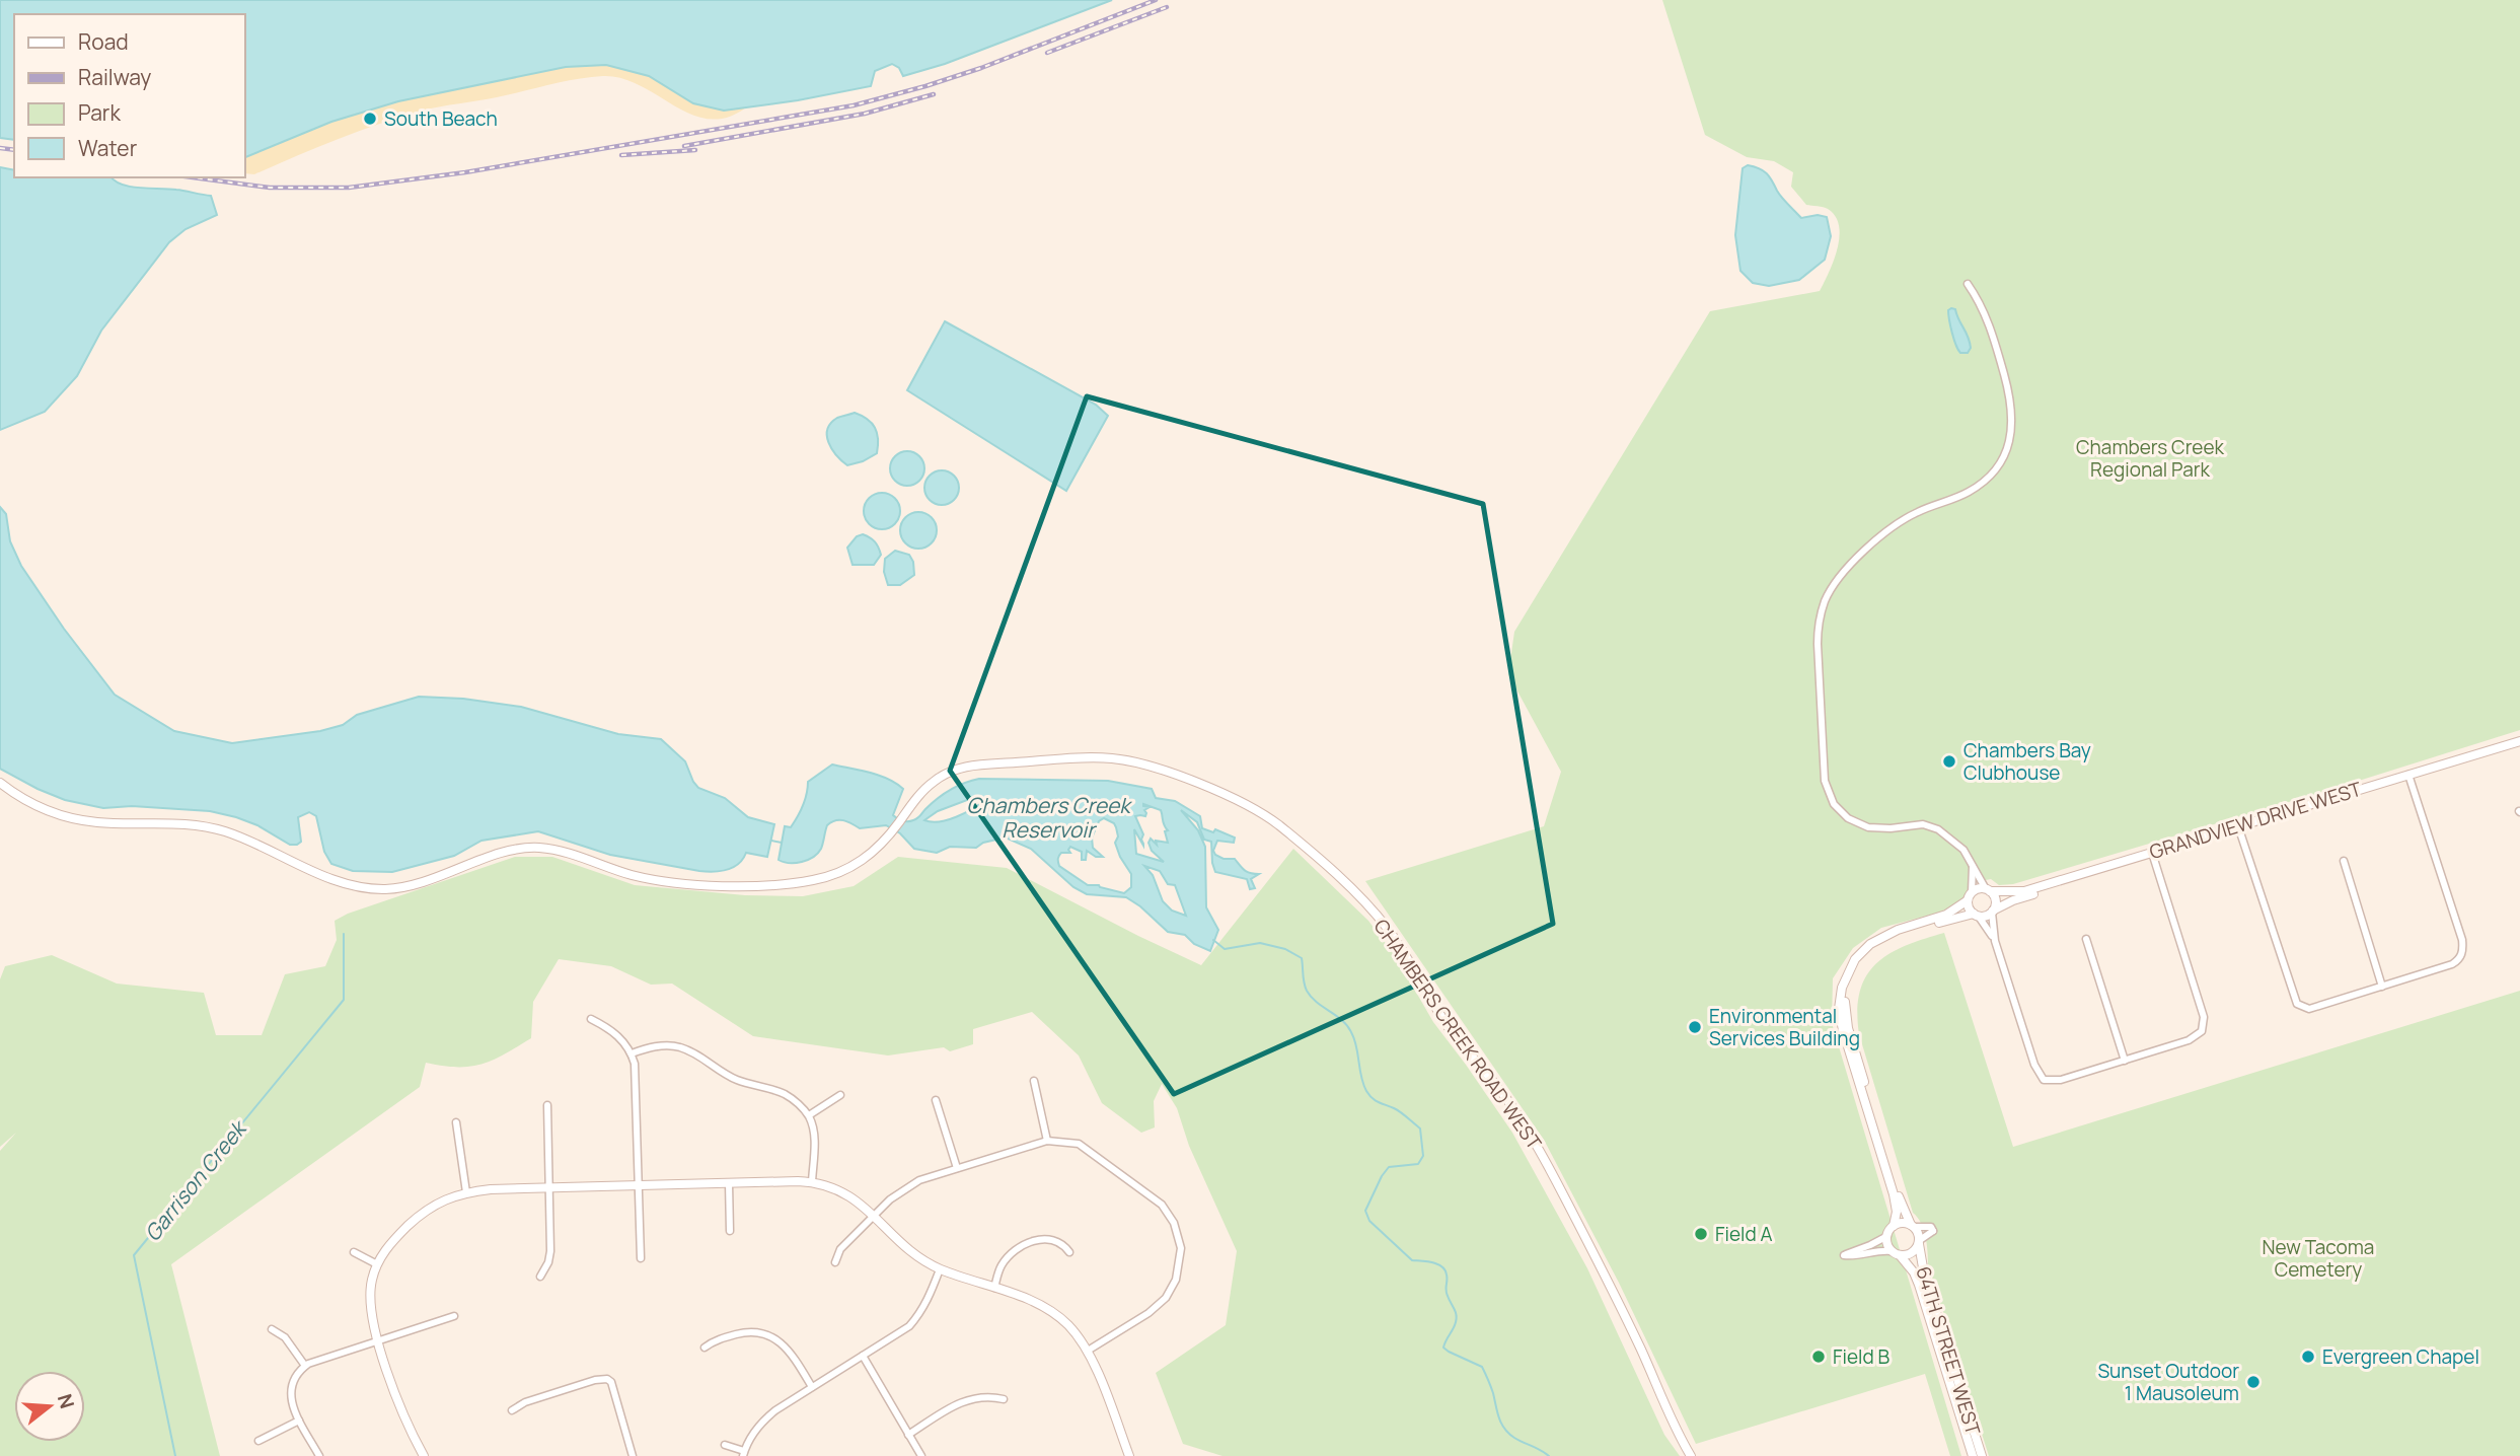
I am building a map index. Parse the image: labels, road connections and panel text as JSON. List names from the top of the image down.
{
  "streets": {
    "street": ["GRANDVIEW DRIVE WEST", "CHAMBERS CREEK ROAD WEST", "64TH STREET WEST"]
  },
  "water": ["Chambers Creek Reservoir", "Garrison Creek"],
  "parks": ["Chambers Creek Regional Park", "New Tacoma Cemetery"],
  "places": [
    "South Beach",
    "Chambers Bay Clubhouse",
    "Environmental Services Building",
    "Field A",
    "Field B",
    "Evergreen Chapel",
    "Sunset Outdoor 1 Mausoleum"
  ],
  "legend": [
    "Road",
    "Railway",
    "Park",
    "Water"
  ],
  "north": "right"
}
